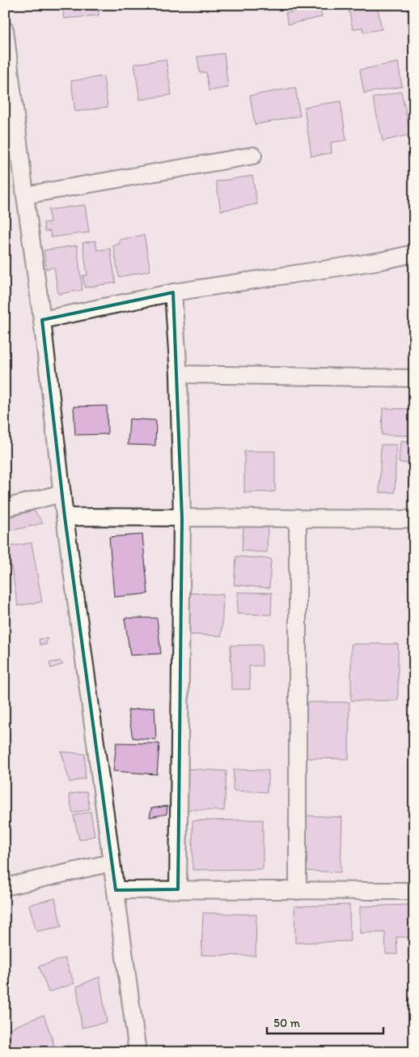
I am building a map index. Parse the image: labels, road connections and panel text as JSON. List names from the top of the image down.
{
  "scale_bar": "50 m"
}
